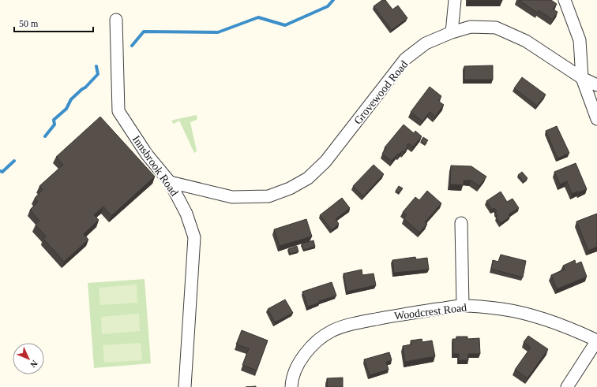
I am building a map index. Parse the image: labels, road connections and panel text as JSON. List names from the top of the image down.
{
  "streets": {
    "street": ["Grovewood Road", "Innsbrook Road", "Woodcrest Road"]
  },
  "crossings": [
    ["Grovewood Road", "Innsbrook Road"]
  ],
  "scale_bar": "50 m",
  "north": "bottom right"
}
